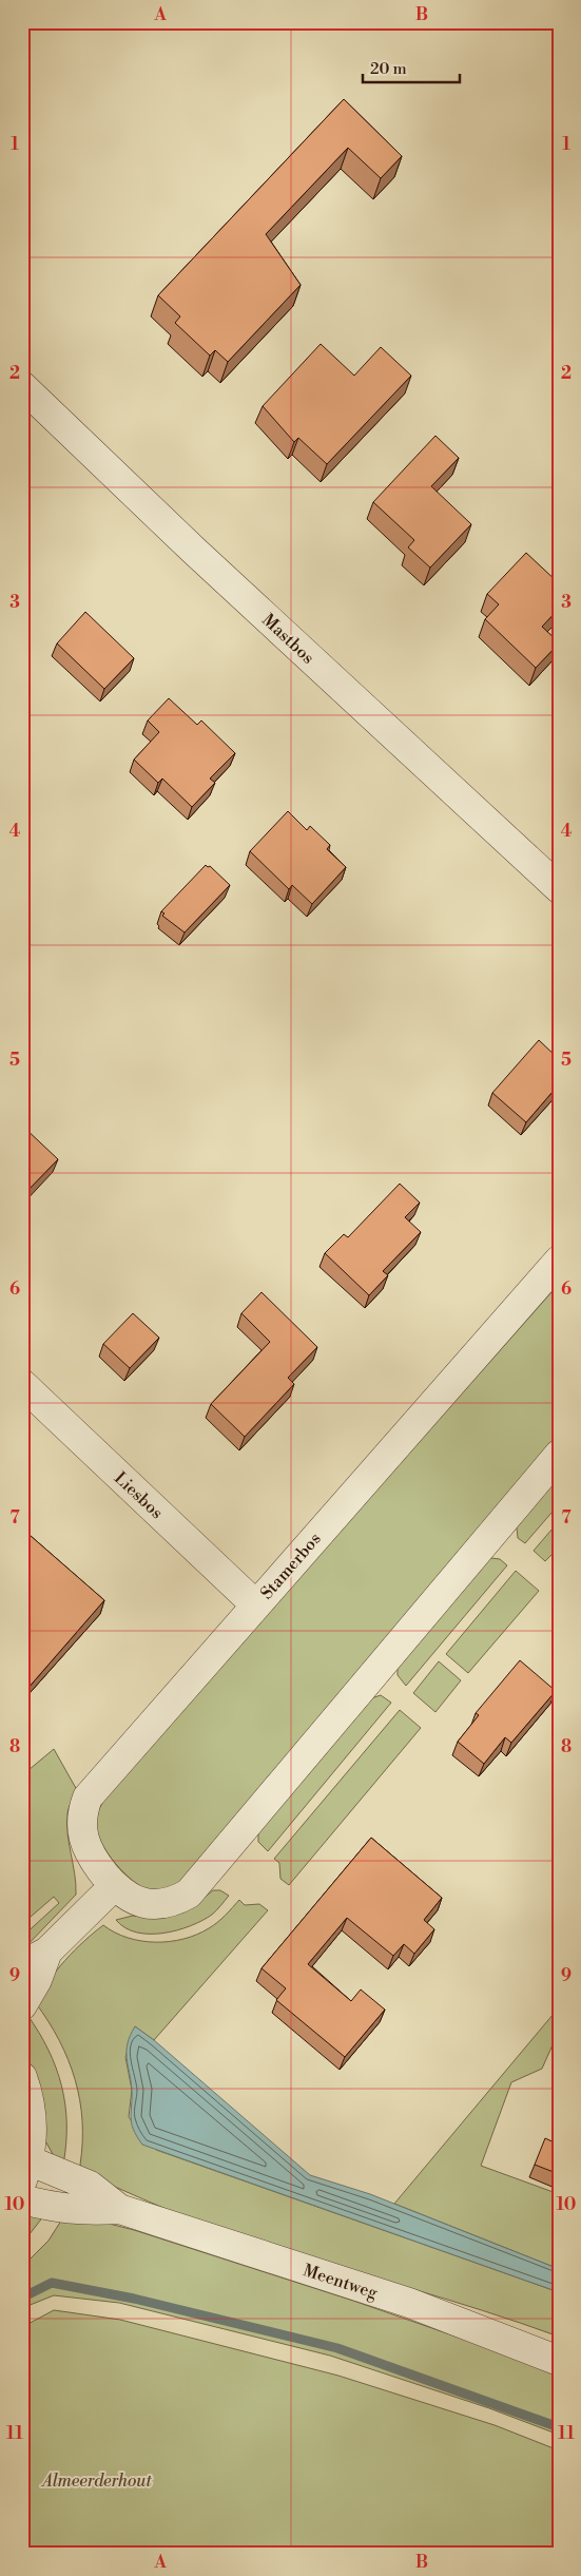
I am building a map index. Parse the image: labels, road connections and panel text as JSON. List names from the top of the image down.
{
  "streets": {
    "street": [
      "Mastbos",
      "Liesbos",
      "Stamerbos",
      "Meentweg"
    ]
  },
  "crossings": [
    ["Liesbos", "Stamerbos"]
  ],
  "parks": ["Almeerderhout"],
  "scale_bar": "20 m",
  "grid": {
    "columns": ["A", "B"],
    "rows": [
      "1",
      "2",
      "3",
      "4",
      "5",
      "6",
      "7",
      "8",
      "9",
      "10",
      "11"
    ]
  }
}
